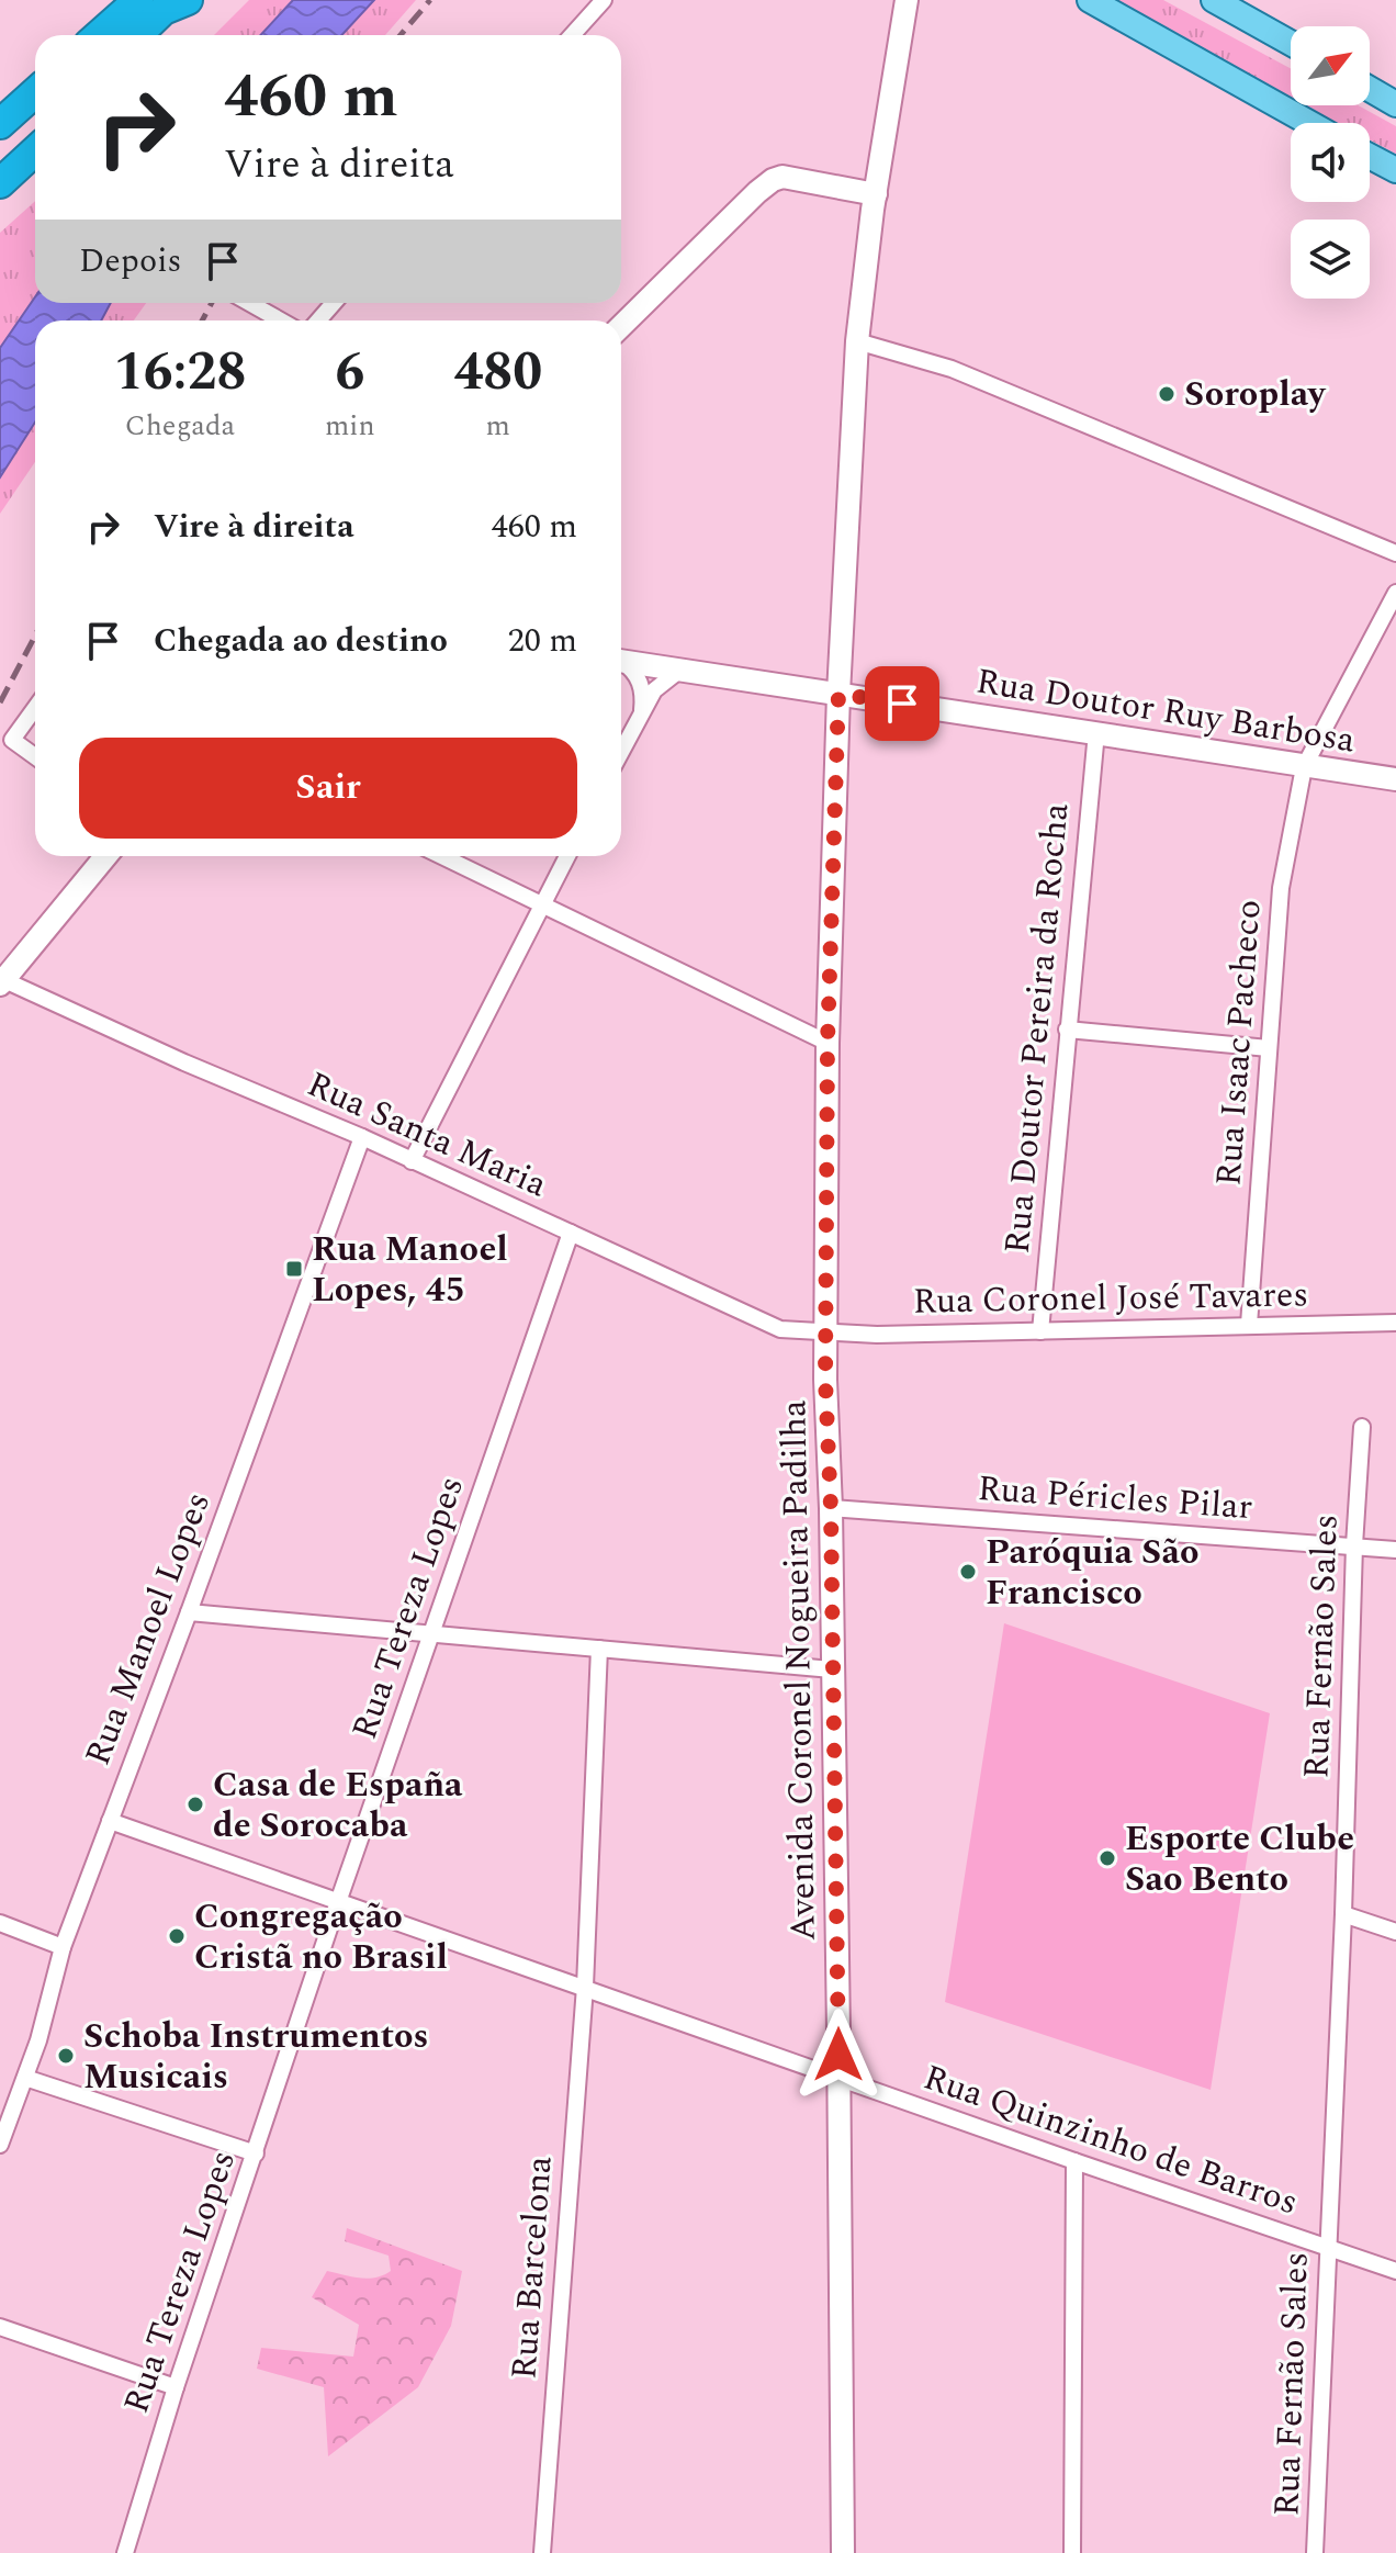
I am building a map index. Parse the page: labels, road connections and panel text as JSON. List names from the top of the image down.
{
  "streets": {
    "main road": ["Rua Doutor Ruy Barbosa", "Avenida Coronel Nogueira Padilha"],
    "street": [
      "Rua Doutor Pereira da Rocha",
      "Rua Isaac Pacheco",
      "Rua Santa Maria",
      "Rua Coronel José Tavares",
      "Rua Péricles Pilar",
      "Rua Tereza Lopes",
      "Rua Manoel Lopes",
      "Rua Fernão Sales",
      "Rua Quinzinho de Barros",
      "Rua Barcelona"
    ]
  },
  "crossings": [
    ["Rua Doutor Ruy Barbosa", "Rua Doutor Pereira da Rocha"],
    ["Rua Doutor Ruy Barbosa", "Rua Isaac Pacheco"],
    ["Rua Doutor Ruy Barbosa", "Avenida Coronel Nogueira Padilha"],
    ["Rua Doutor Pereira da Rocha", "Rua Coronel José Tavares"],
    ["Rua Isaac Pacheco", "Rua Coronel José Tavares"],
    ["Rua Santa Maria", "Rua Coronel José Tavares"],
    ["Rua Santa Maria", "Rua Tereza Lopes"],
    ["Rua Santa Maria", "Rua Manoel Lopes"],
    ["Rua Santa Maria", "Avenida Coronel Nogueira Padilha"],
    ["Rua Coronel José Tavares", "Avenida Coronel Nogueira Padilha"],
    ["Rua Péricles Pilar", "Rua Fernão Sales"],
    ["Rua Péricles Pilar", "Avenida Coronel Nogueira Padilha"],
    ["Rua Tereza Lopes", "Rua Quinzinho de Barros"],
    ["Rua Manoel Lopes", "Rua Quinzinho de Barros"],
    ["Rua Fernão Sales", "Rua Quinzinho de Barros"],
    ["Avenida Coronel Nogueira Padilha", "Rua Quinzinho de Barros"],
    ["Rua Quinzinho de Barros", "Rua Barcelona"]
  ],
  "places": {
    "other": [
      "Soroplay",
      "Paróquia São Francisco",
      "Casa de España de Sorocaba",
      "Esporte Clube Sao Bento",
      "Congregação Cristã no Brasil",
      "Schoba Instrumentos Musicais"
    ],
    "transit": ["Rua Manoel Lopes, 45"]
  },
  "north": "top right",
  "page": {
    "turn": ["460 m", "Vire à direita"],
    "then": "Depois",
    "eta": [
      "16:28",
      "Chegada",
      "6",
      "min",
      "480",
      "m"
    ],
    "list": [
      {
        "name": "Vire à direita",
        "value": "460 m"
      },
      {
        "name": "Chegada ao destino",
        "value": "20 m"
      }
    ],
    "buttons": "Sair"
  }
}
